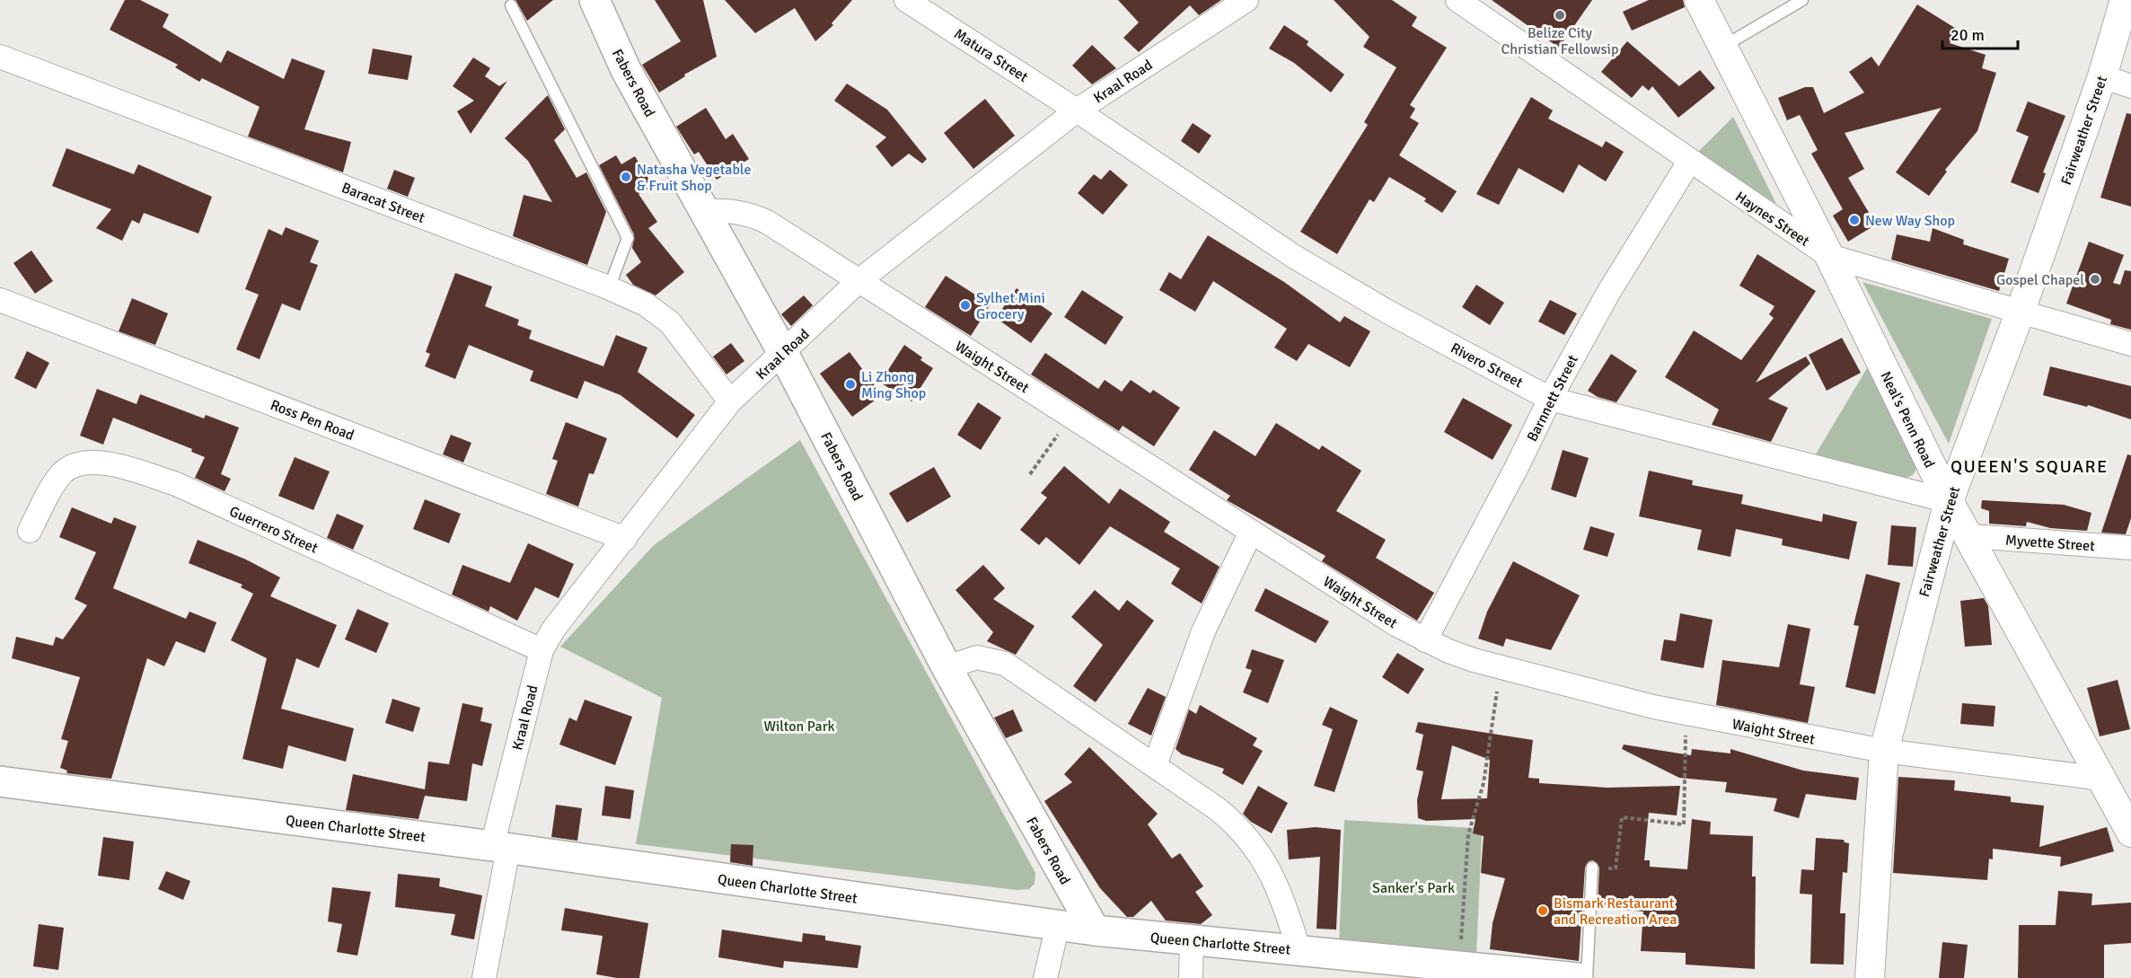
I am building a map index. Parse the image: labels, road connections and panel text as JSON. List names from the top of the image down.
{
  "streets": {
    "main road": ["Fabers Road", "Queen Charlotte Street"],
    "street": [
      "Matura Street",
      "Kraal Road",
      "Fairweather Street",
      "Baracat Street",
      "Haynes Street",
      "Rivero Street",
      "Waight Street",
      "Barnnett Street",
      "Ross Pen Road",
      "Neal's Penn Road",
      "Guerrero Street",
      "Myvette Street"
    ]
  },
  "crossings": [
    ["Matura Street", "Kraal Road"],
    ["Matura Street", "Rivero Street"],
    ["Kraal Road", "Fabers Road"],
    ["Kraal Road", "Baracat Street"],
    ["Kraal Road", "Rivero Street"],
    ["Kraal Road", "Waight Street"],
    ["Kraal Road", "Ross Pen Road"],
    ["Kraal Road", "Guerrero Street"],
    ["Kraal Road", "Queen Charlotte Street"],
    ["Fabers Road", "Waight Street"],
    ["Fabers Road", "Queen Charlotte Street"],
    ["Fairweather Street", "Haynes Street"],
    ["Fairweather Street", "Rivero Street"],
    ["Fairweather Street", "Waight Street"],
    ["Fairweather Street", "Neal's Penn Road"],
    ["Haynes Street", "Barnnett Street"],
    ["Haynes Street", "Neal's Penn Road"],
    ["Rivero Street", "Barnnett Street"],
    ["Rivero Street", "Neal's Penn Road"],
    ["Waight Street", "Barnnett Street"],
    ["Waight Street", "Neal's Penn Road"],
    ["Neal's Penn Road", "Myvette Street"]
  ],
  "districts": ["QUEEN'S SQUARE"],
  "parks": ["Wilton Park", "Sanker's Park"],
  "places": [
    "Belize City Christian Fellowsip",
    "Natasha Vegetable & Fruit Shop",
    "New Way Shop",
    "Gospel Chapel",
    "Sylhet Mini Grocery",
    "Li Zhong Ming Shop",
    "Bismark Restaurant and Recreation Area"
  ],
  "scale_bar": "20 m"
}
